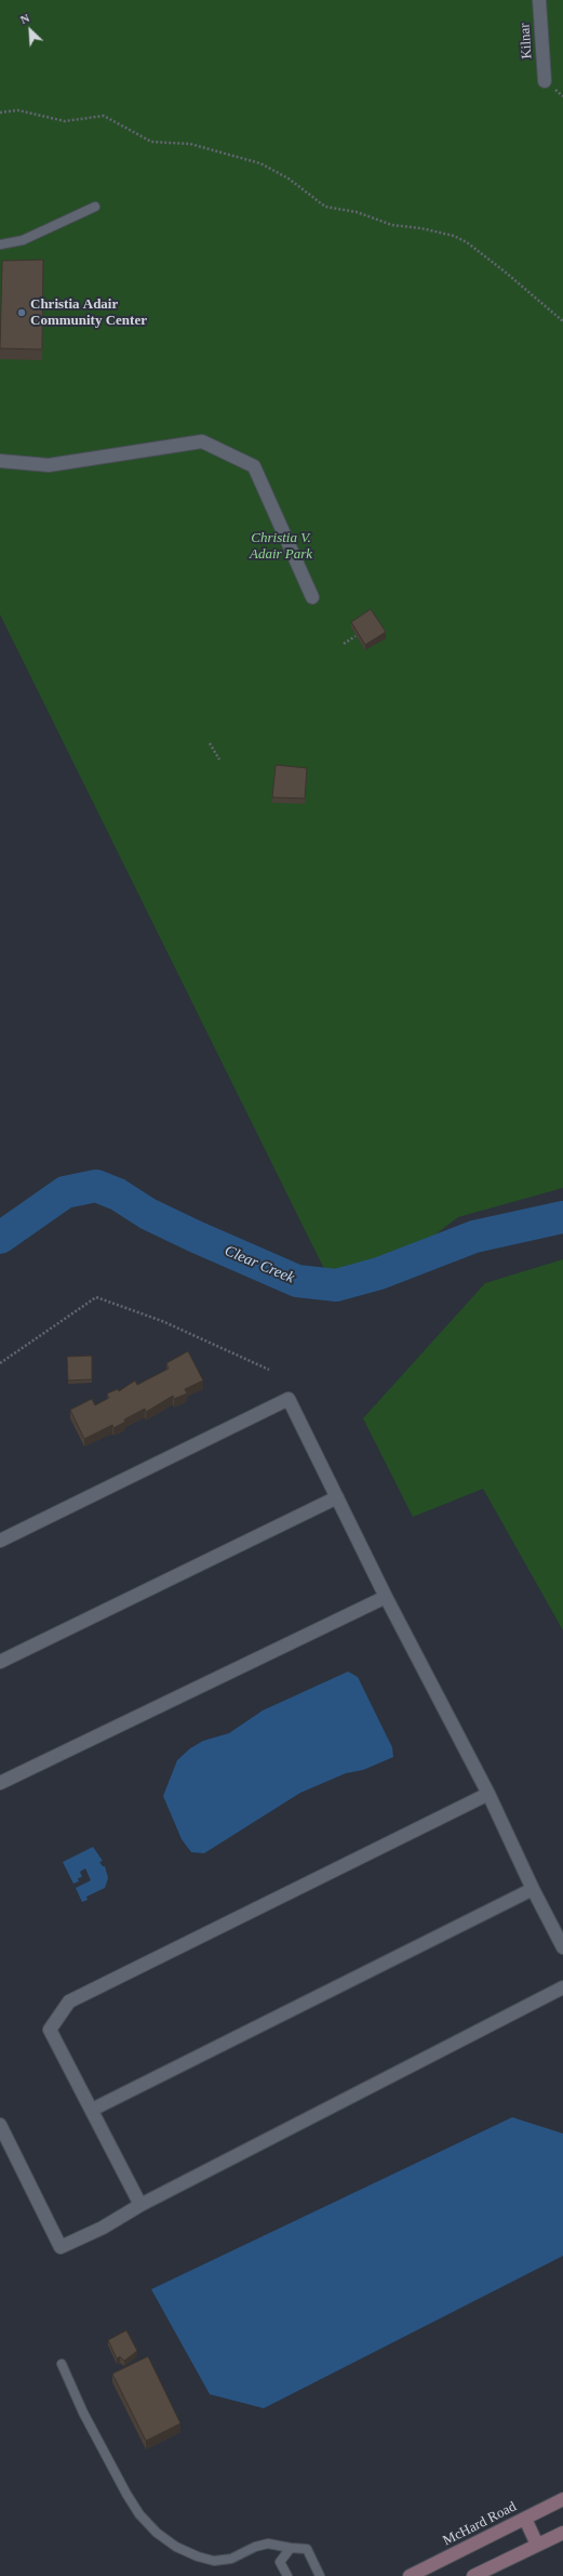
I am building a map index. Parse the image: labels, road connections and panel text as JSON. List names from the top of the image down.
{
  "streets": {
    "main road": ["McHard Road"],
    "street": ["Kilnar"]
  },
  "water": ["Clear Creek"],
  "parks": ["Christia V. Adair Park"],
  "places": ["Christia Adair Community Center"],
  "north": "top left"
}
